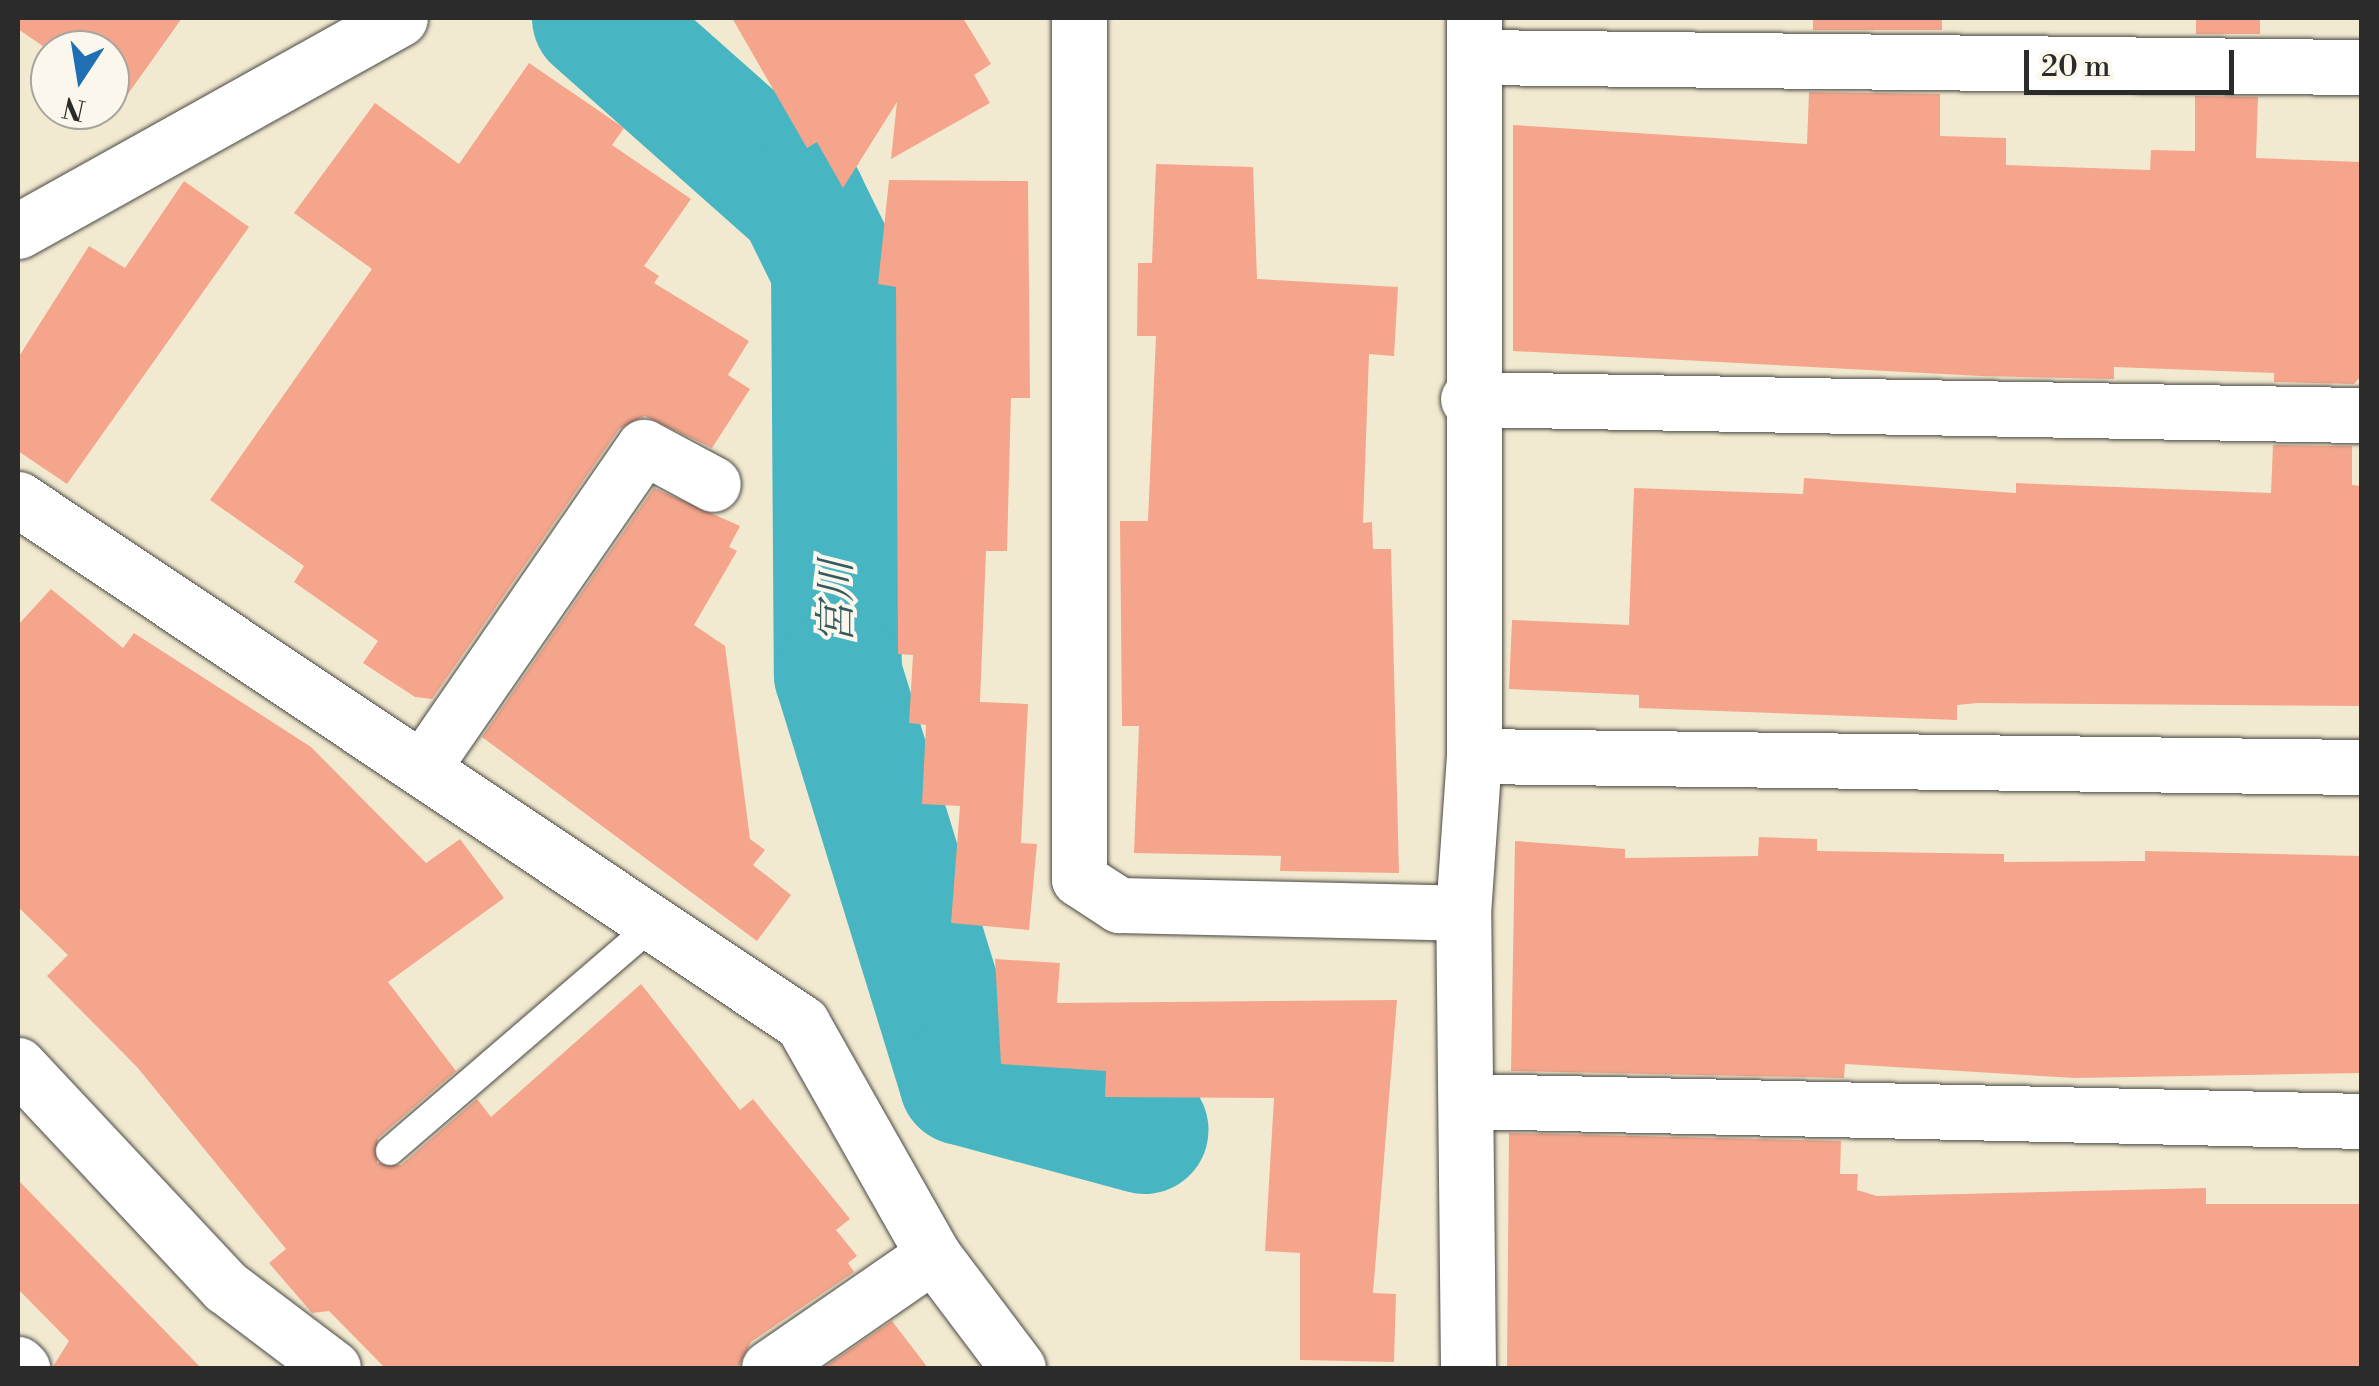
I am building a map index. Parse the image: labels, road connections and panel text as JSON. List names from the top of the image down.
{
  "water": ["宮川"],
  "scale_bar": "20 m",
  "north": "bottom"
}
